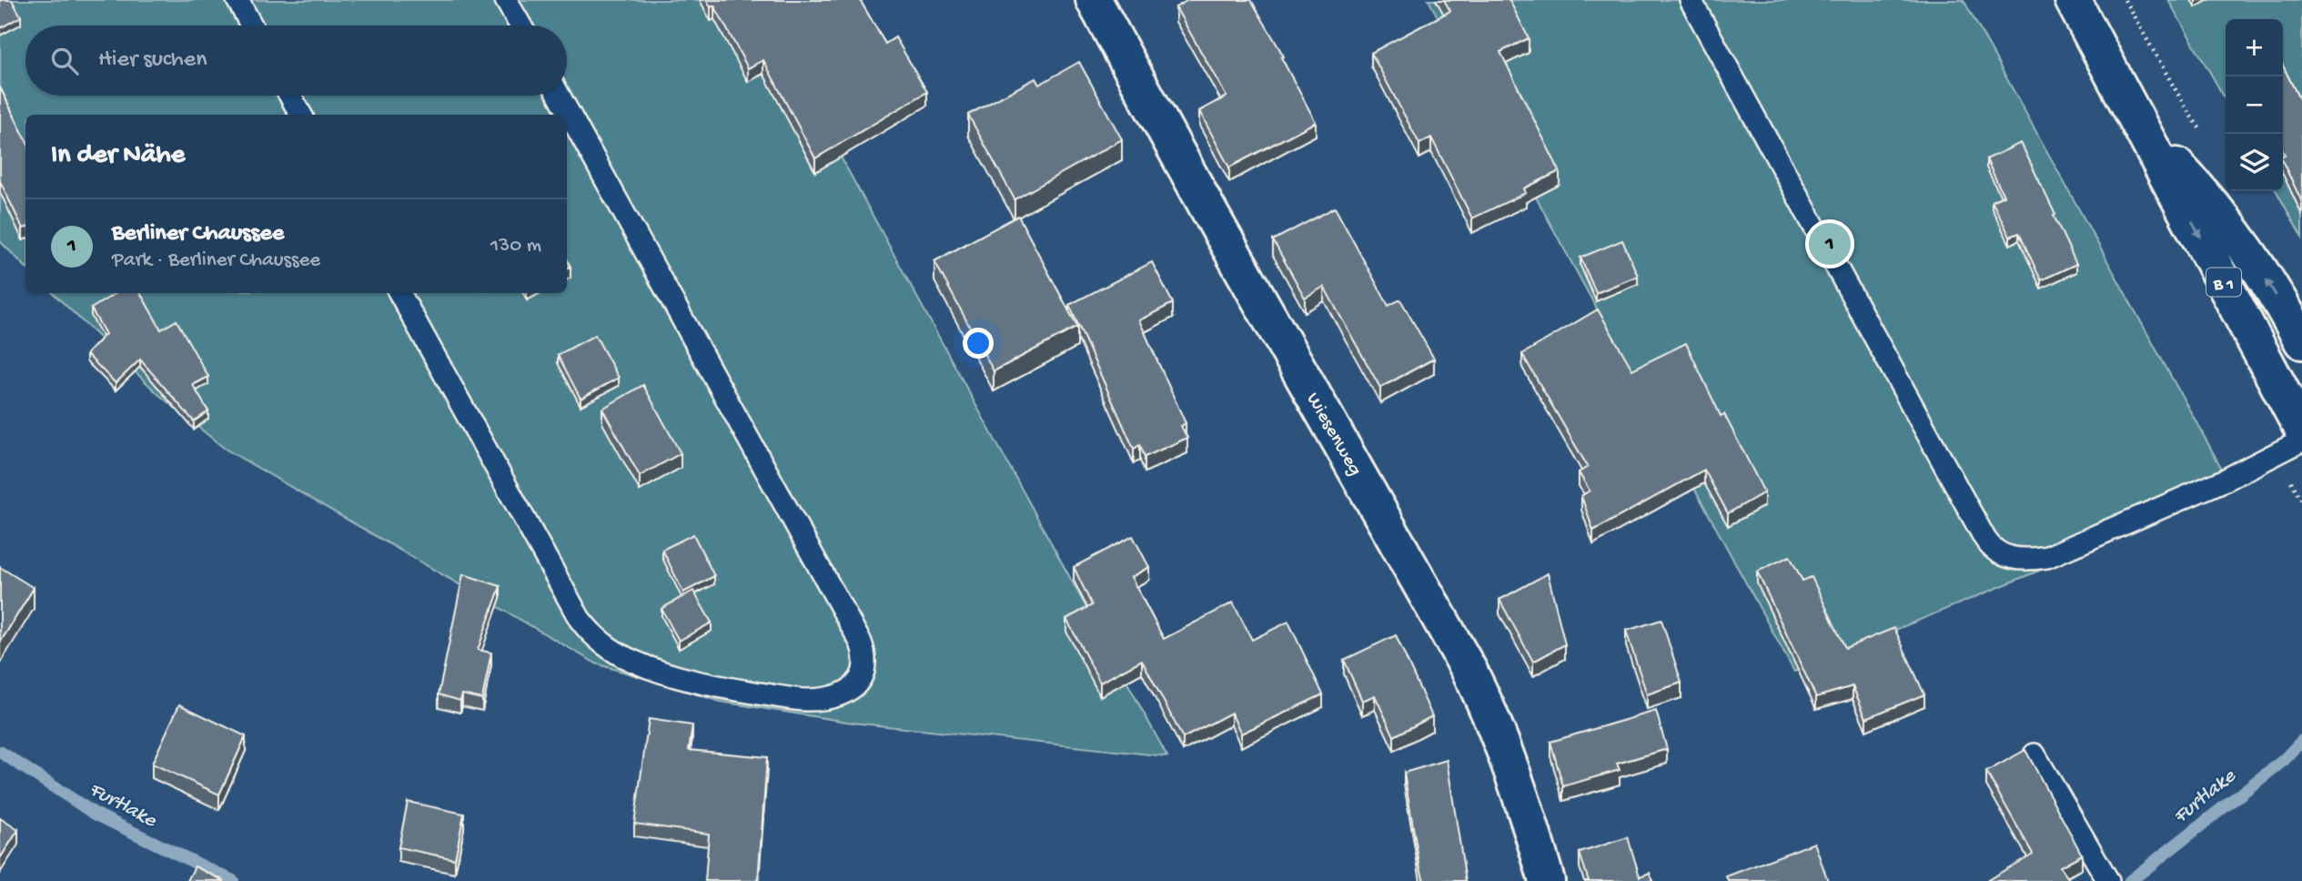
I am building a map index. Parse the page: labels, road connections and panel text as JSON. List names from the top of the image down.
{
  "streets": {
    "street": ["B 1", "Wiesenweg"]
  },
  "water": ["Furtlake"],
  "page": {
    "map_buttons": ["+", "−"],
    "search": "Hier suchen",
    "heading": "In der Nähe",
    "list": [
      {
        "mark": "1",
        "name": "Berliner Chaussee",
        "note": "Park · Berliner Chaussee",
        "value": "130 m"
      }
    ],
    "pins": "1"
  }
}
